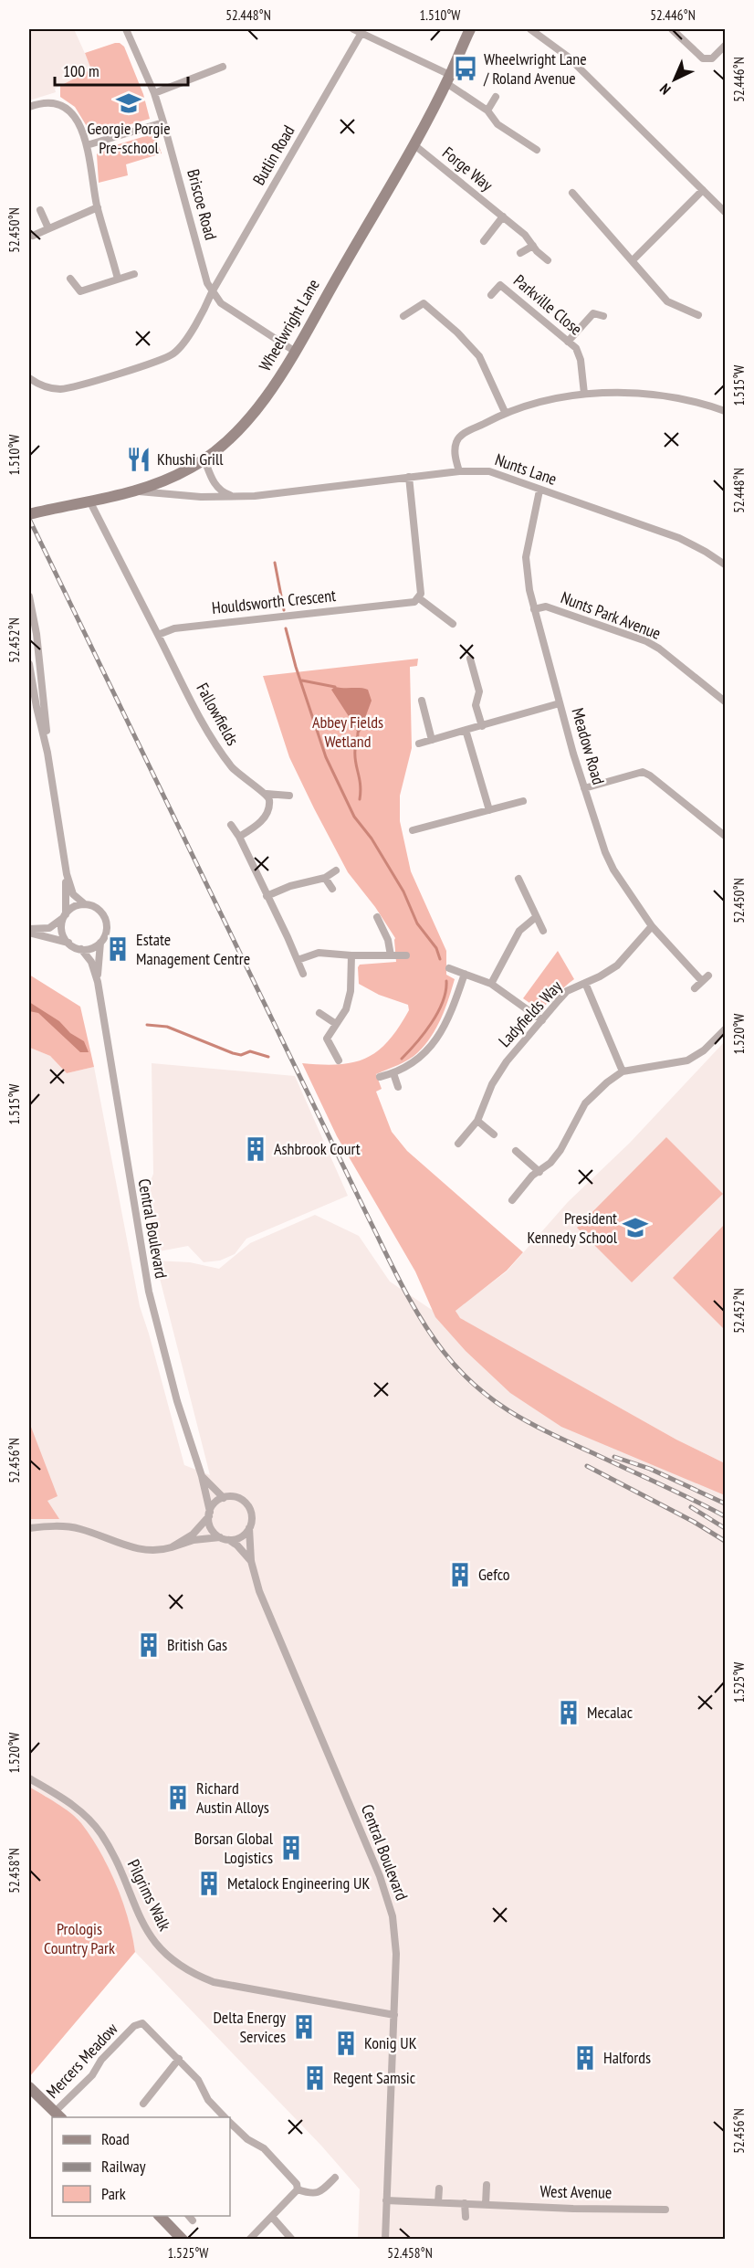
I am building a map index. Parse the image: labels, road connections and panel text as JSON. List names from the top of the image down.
{
  "streets": {
    "street": [
      "Butlin Road",
      "Forge Way",
      "Briscoe Road",
      "Parkville Close",
      "Wheelwright Lane",
      "Nunts Lane",
      "Houldsworth Crescent",
      "Nunts Park Avenue",
      "Fallowfields",
      "Meadow Road",
      "Ladyfields Way",
      "Central Boulevard",
      "Pilgrims Walk",
      "Mercers Meadow",
      "West Avenue"
    ]
  },
  "crossings": [
    ["Butlin Road", "Briscoe Road"],
    ["Forge Way", "Wheelwright Lane"],
    ["Briscoe Road", "Wheelwright Lane"],
    ["Wheelwright Lane", "Nunts Lane"],
    ["Nunts Lane", "Meadow Road"],
    ["Houldsworth Crescent", "Fallowfields"],
    ["Nunts Park Avenue", "Meadow Road"],
    ["Meadow Road", "Ladyfields Way"],
    ["Central Boulevard", "Pilgrims Walk"],
    ["Central Boulevard", "West Avenue"]
  ],
  "parks": ["Abbey Fields Wetland", "Prologis Country Park"],
  "places": {
    "bus stop": ["Wheelwright Lane / Roland Avenue"],
    "school or university": ["Georgie Porgie Pre-school", "President Kennedy School"],
    "restaurant": ["Khushi Grill"],
    "building": [
      "Estate Management Centre",
      "Ashbrook Court",
      "Gefco",
      "British Gas",
      "Mecalac",
      "Richard Austin Alloys",
      "Borsan Global Logistics",
      "Metalock Engineering UK",
      "Delta Energy Services",
      "Konig UK",
      "Halfords",
      "Regent Samsic"
    ]
  },
  "legend": ["Road", "Railway", "Park"],
  "scale_bar": "100 m",
  "north": "bottom left",
  "coordinates": [
    "52.448°N",
    "1.510°W",
    "52.446°N",
    "52.450°N",
    "1.515°W",
    "52.452°N",
    "1.520°W",
    "52.456°N",
    "1.525°W",
    "52.458°N"
  ]
}
